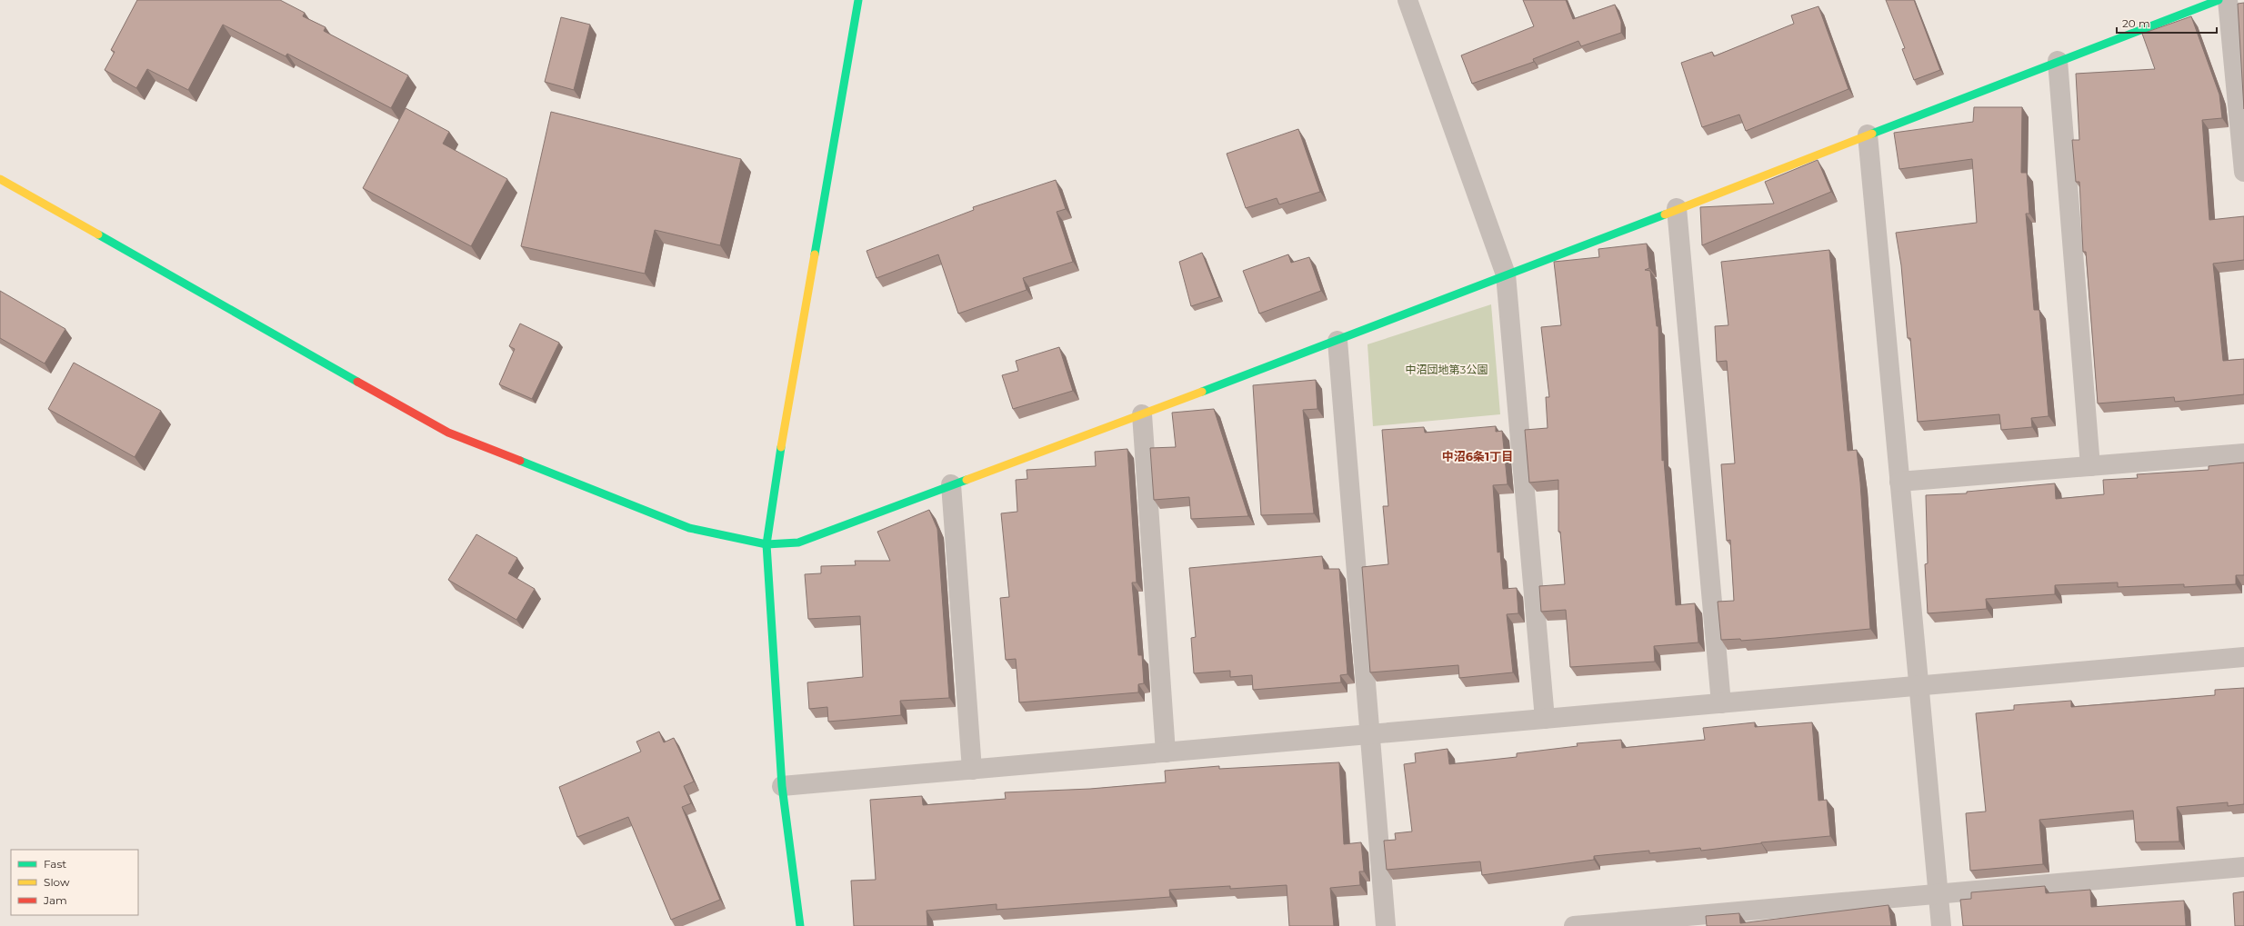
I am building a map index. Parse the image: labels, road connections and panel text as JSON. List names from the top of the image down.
{
  "districts": ["中沼6条1丁目"],
  "parks": ["中沼団地第3公園"],
  "legend": ["Fast", "Slow", "Jam"],
  "scale_bar": "20 m"
}
